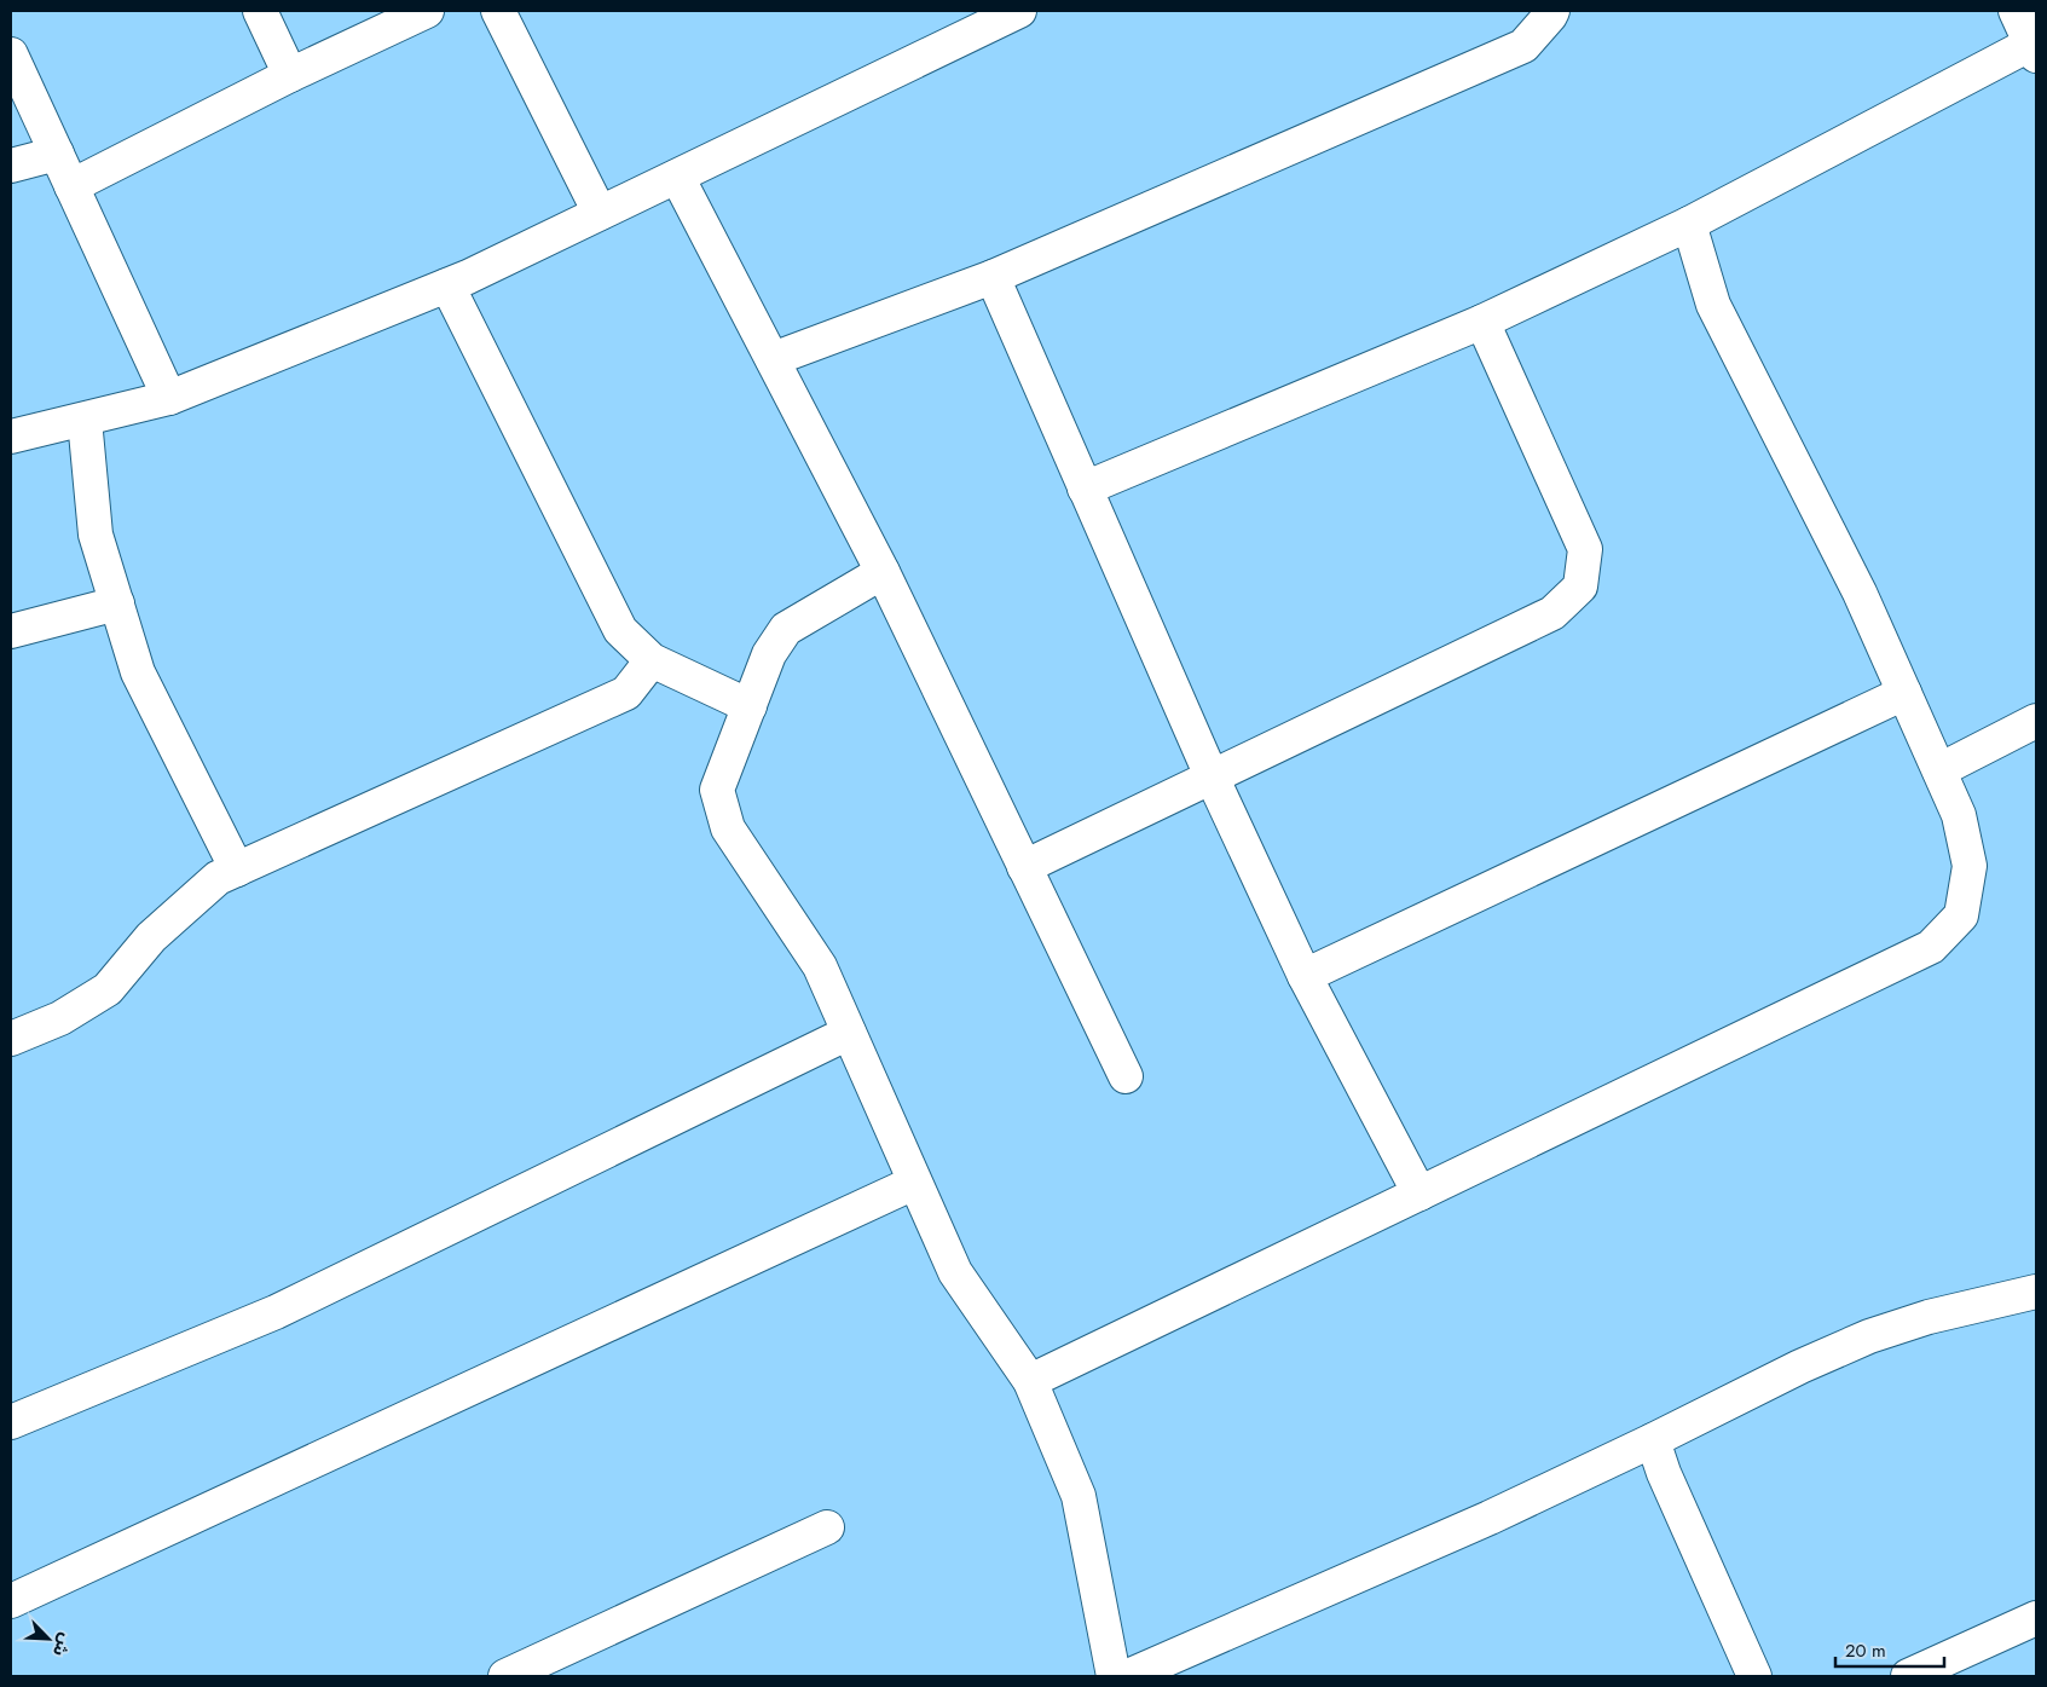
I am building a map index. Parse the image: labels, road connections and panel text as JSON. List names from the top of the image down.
{
  "scale_bar": "20 m",
  "north": "bottom right"
}
